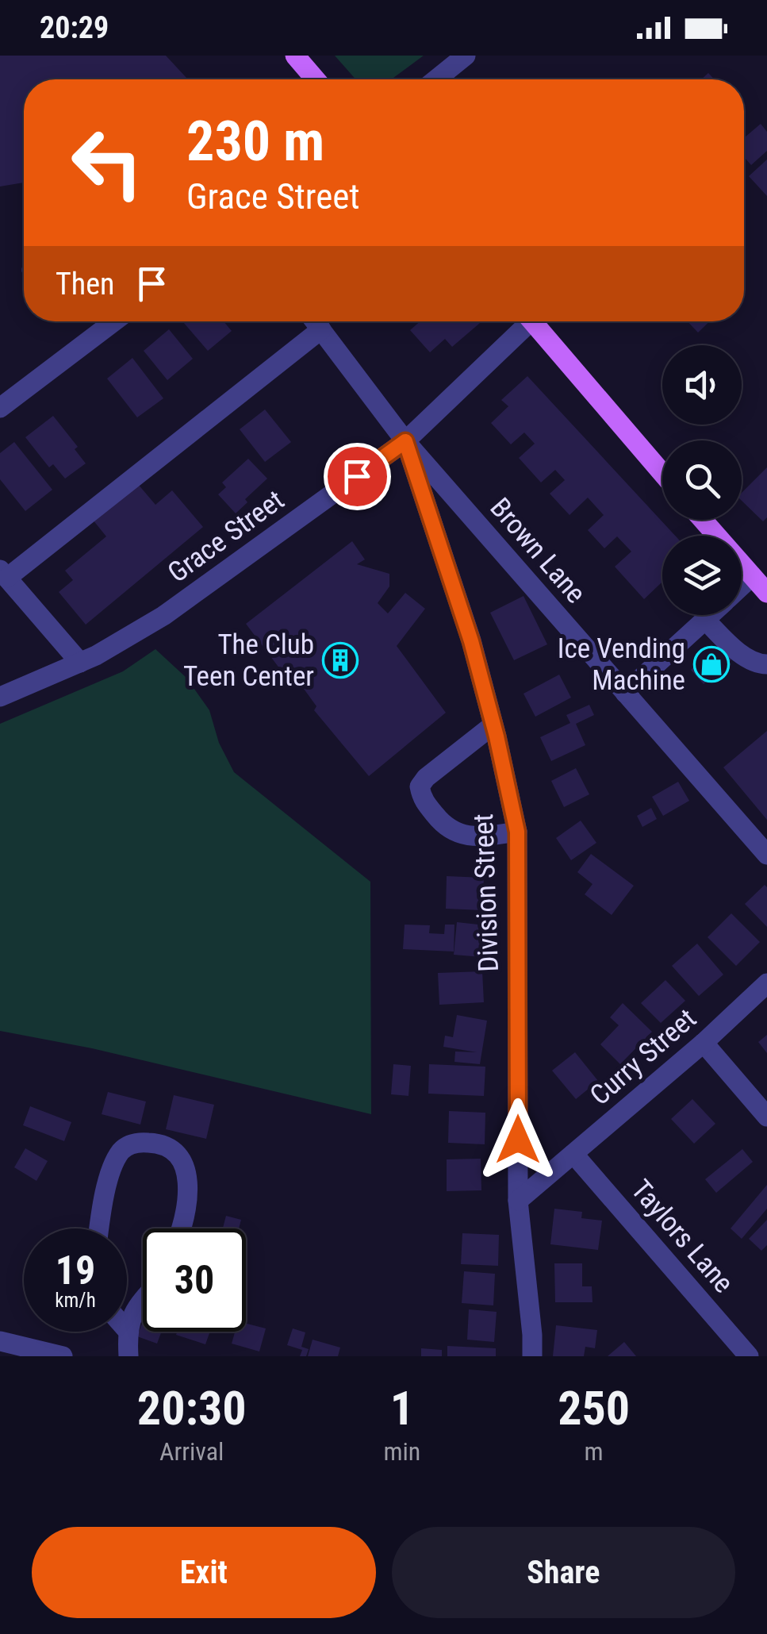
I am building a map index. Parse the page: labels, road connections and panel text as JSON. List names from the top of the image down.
{
  "streets": {
    "street": [
      "Grace Street",
      "Brown Lane",
      "Division Street",
      "Curry Street",
      "Taylors Lane"
    ]
  },
  "crossings": [
    ["Grace Street", "Brown Lane"],
    ["Grace Street", "Division Street"],
    ["Brown Lane", "Division Street"],
    ["Division Street", "Curry Street"],
    ["Curry Street", "Taylors Lane"]
  ],
  "places": {
    "building": ["The Club Teen Center"],
    "shop": ["Ice Vending Machine"]
  },
  "page": {
    "status": "20:29",
    "turn": ["230 m", "Grace Street"],
    "then": "Then",
    "speed": "19 km/h",
    "limit": "30",
    "eta": [
      "20:30",
      "Arrival",
      "1",
      "min",
      "250",
      "m"
    ],
    "buttons": ["Exit", "Share"]
  }
}
